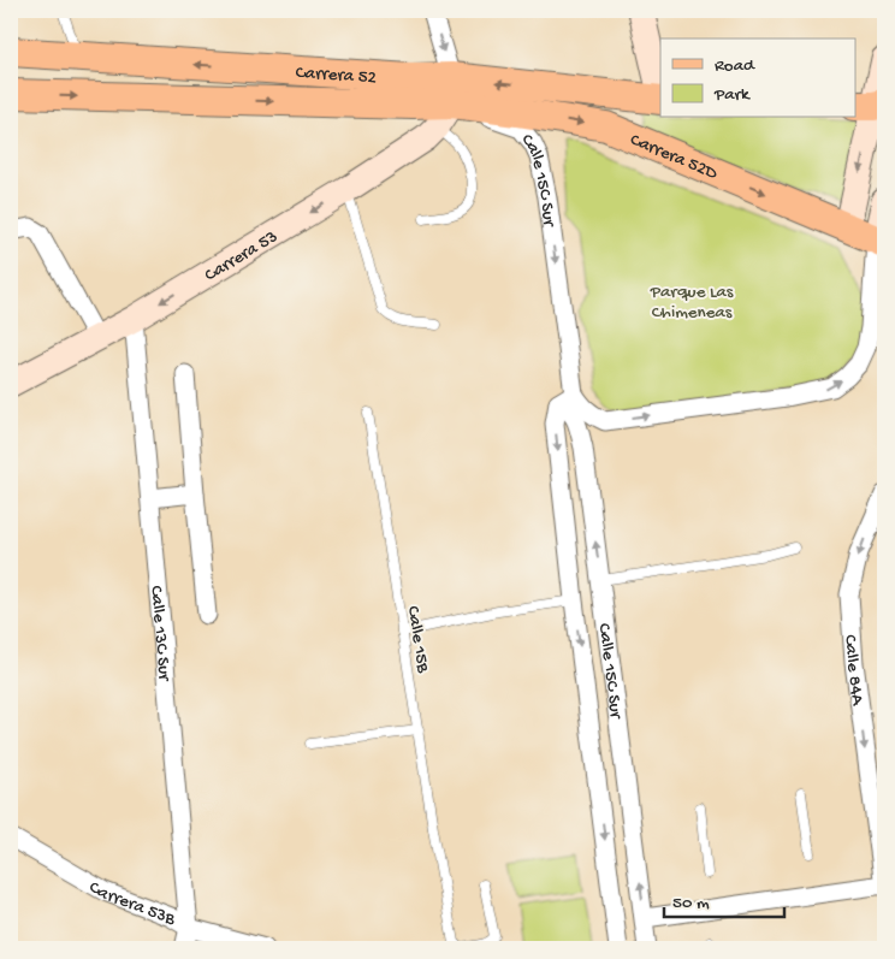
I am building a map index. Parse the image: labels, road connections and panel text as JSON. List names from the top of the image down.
{
  "streets": {
    "main road": ["Carrera 52", "Carrera 52D"],
    "street": [
      "Calle 15C Sur",
      "Carrera 53",
      "Calle 13C Sur",
      "Calle 84A",
      "Carrera 53B"
    ],
    "lane": ["Calle 15B"]
  },
  "crossings": [
    ["Carrera 52", "Carrera 52D"],
    ["Carrera 52", "Calle 15C Sur"],
    ["Carrera 52", "Carrera 53"],
    ["Carrera 52D", "Calle 15C Sur"],
    ["Carrera 52D", "Carrera 53"],
    ["Calle 15C Sur", "Carrera 53"],
    ["Carrera 53", "Calle 13C Sur"],
    ["Calle 13C Sur", "Carrera 53B"]
  ],
  "one_way": ["Carrera 52D", "Carrera 53", "Calle 84A"],
  "parks": ["Parque Las Chimeneas"],
  "legend": ["Road", "Park"],
  "scale_bar": "50 m"
}
